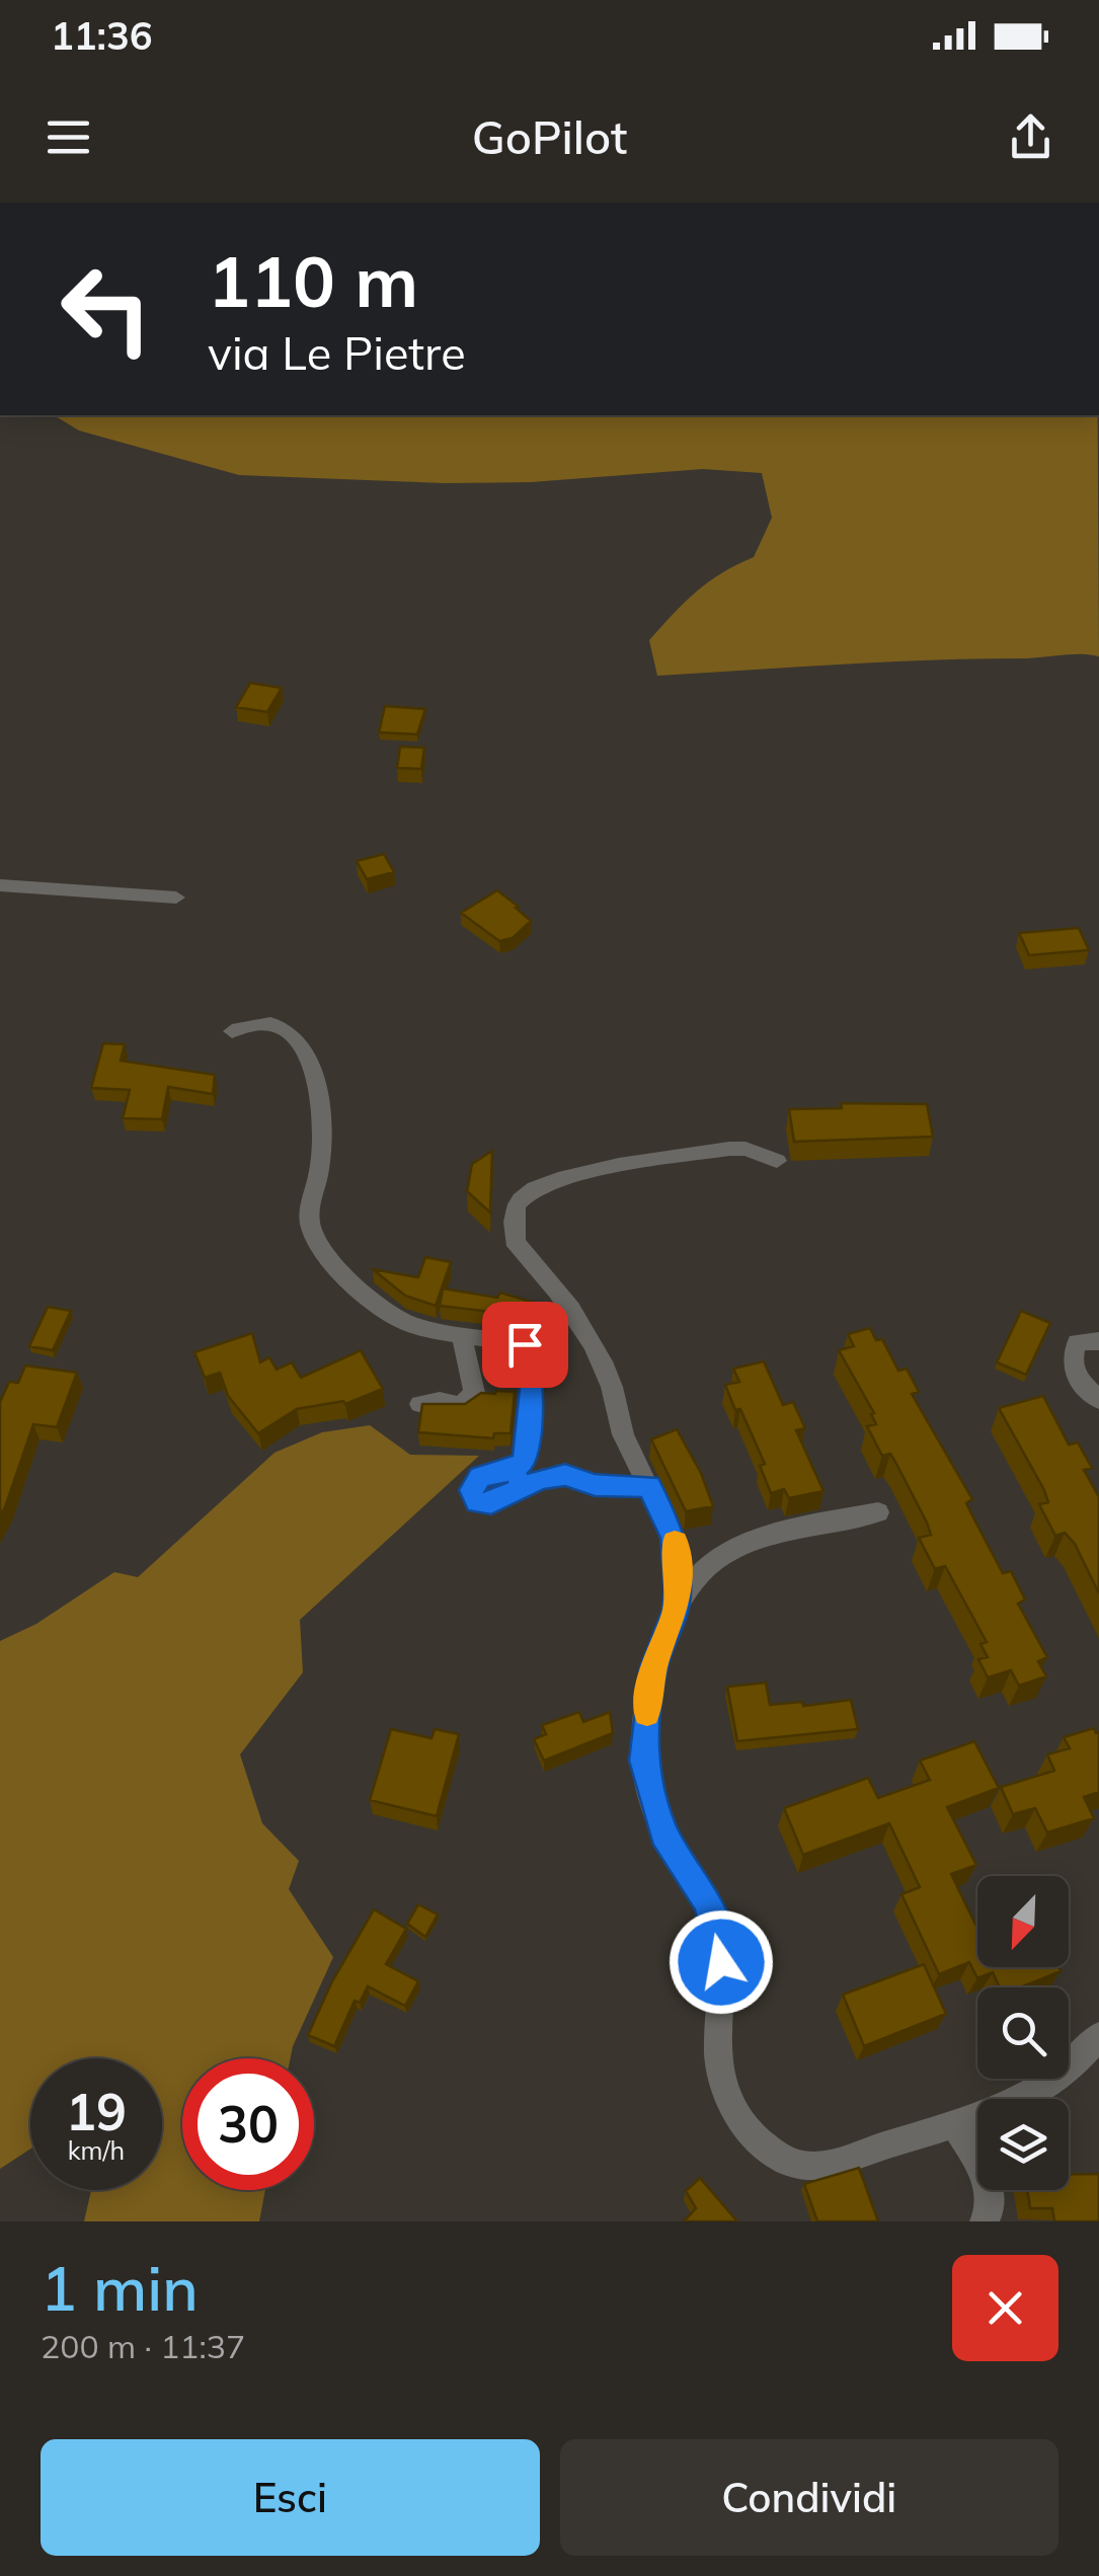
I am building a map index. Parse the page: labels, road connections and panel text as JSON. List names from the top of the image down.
{
  "north": "bottom left",
  "page": {
    "status": "11:36",
    "header": "GoPilot",
    "turn": ["110 m", "via Le Pietre"],
    "speed": "19 km/h",
    "limit": "30",
    "heading": ["1 min", "200 m · 11:37"],
    "buttons": ["Esci", "Condividi"]
  }
}
